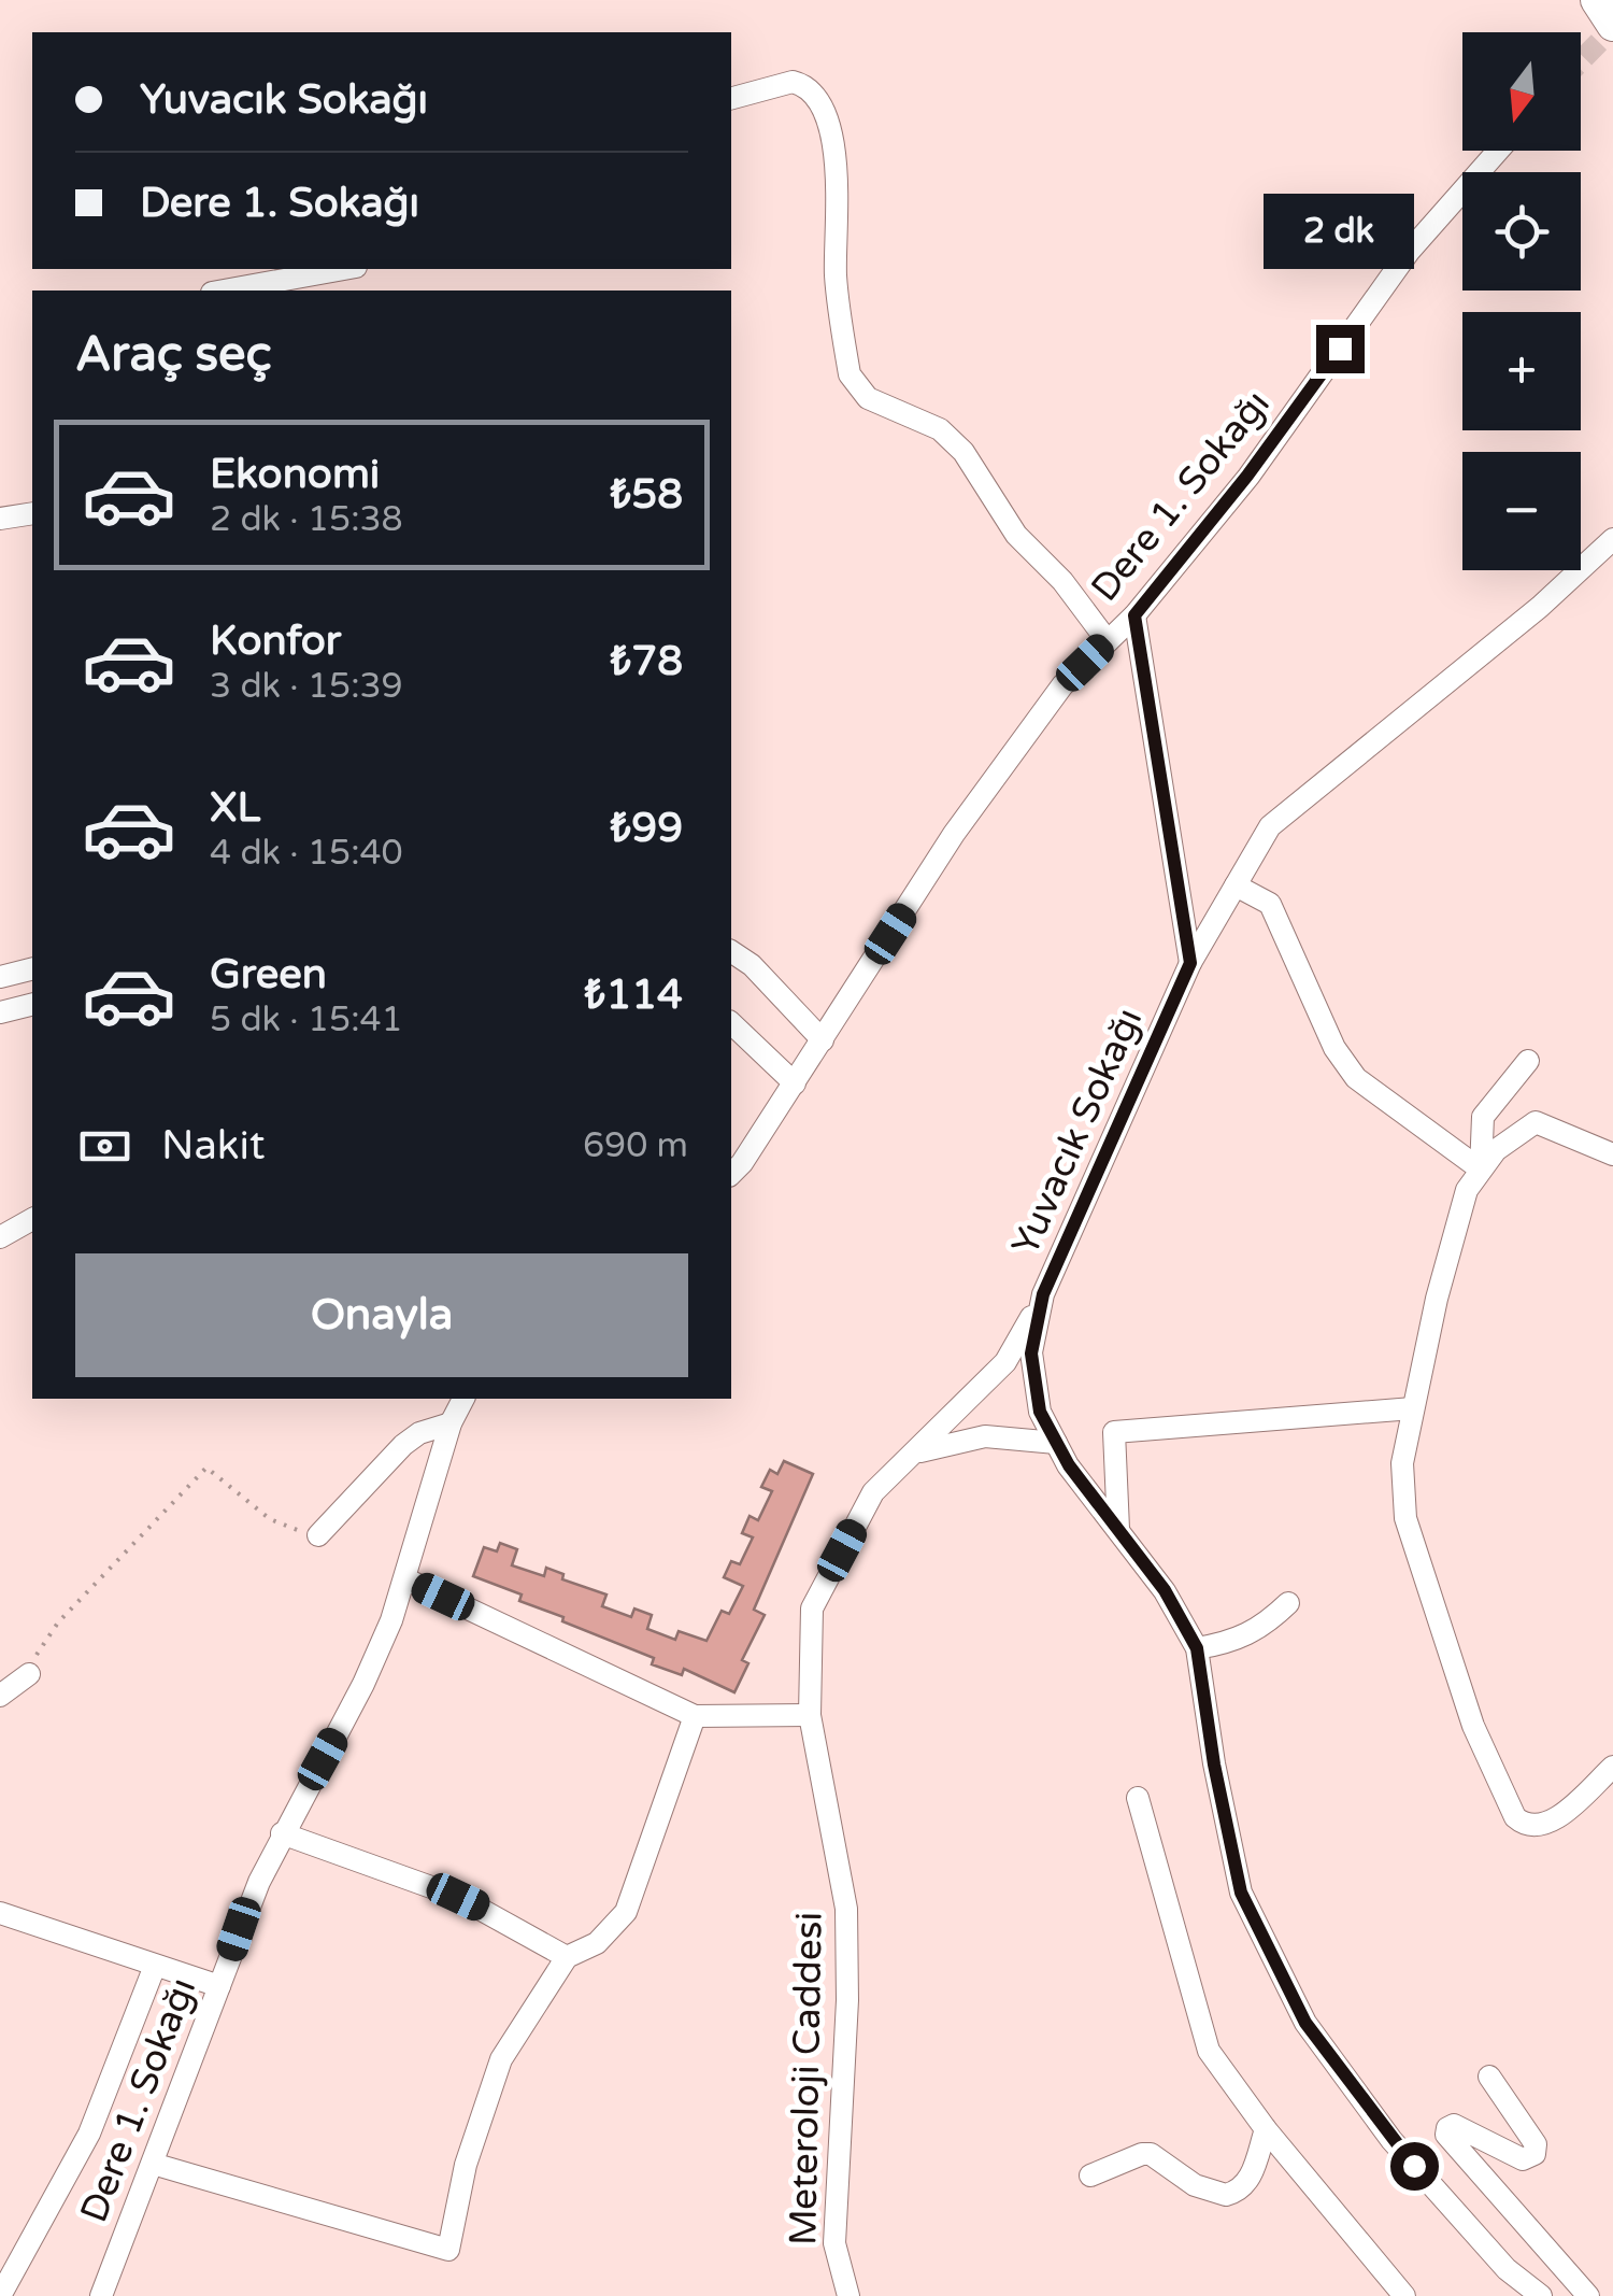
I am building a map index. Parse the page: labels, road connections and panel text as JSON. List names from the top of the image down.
{
  "streets": {
    "street": ["Dere 1. Sokağı", "Yuvacık Sokağı", "Meteroloji Caddesi"]
  },
  "crossings": [
    ["Yuvacık Sokağı", "Meteroloji Caddesi"]
  ],
  "north": "bottom",
  "page": {
    "map_buttons": ["+", "−"],
    "banner": ["Yuvacık Sokağı", "Dere 1. Sokağı"],
    "bubble": "2 dk",
    "heading": "Araç seç",
    "list": [
      {
        "name": "Ekonomi",
        "note": "2 dk · 15:38",
        "value": "₺58"
      },
      {
        "name": "Konfor",
        "note": "3 dk · 15:39",
        "value": "₺78"
      },
      {
        "name": "XL",
        "note": "4 dk · 15:40",
        "value": "₺99"
      },
      {
        "name": "Green",
        "note": "5 dk · 15:41",
        "value": "₺114"
      }
    ],
    "pay": ["Nakit", "690 m"],
    "buttons": "Onayla"
  }
}
